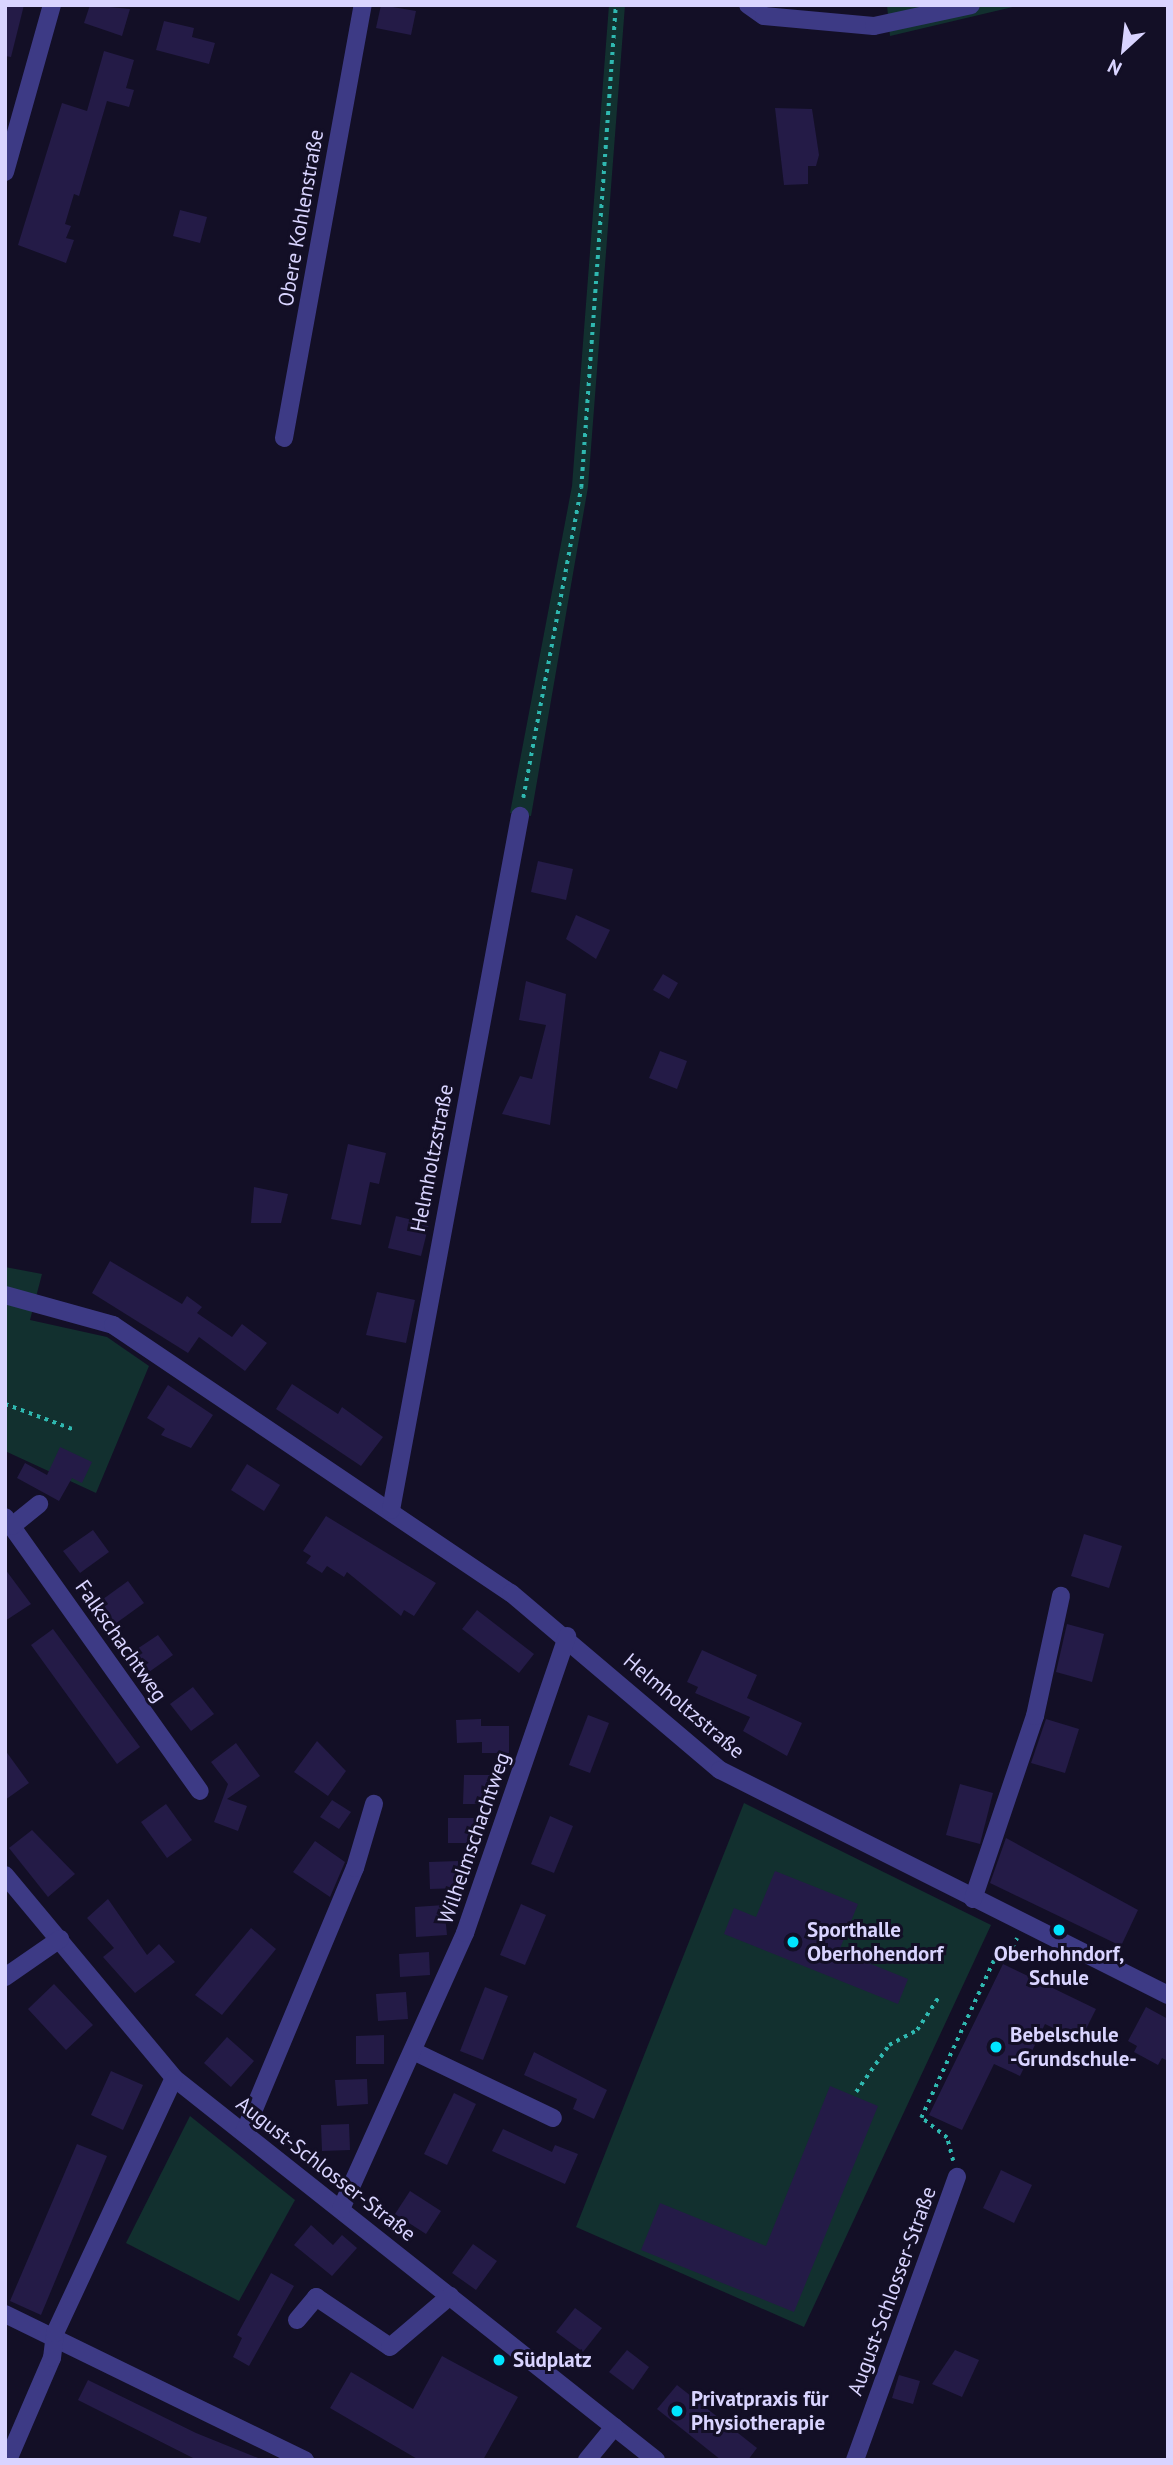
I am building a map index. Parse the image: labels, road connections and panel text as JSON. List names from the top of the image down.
{
  "streets": {
    "street": [
      "Obere Kohlenstraße",
      "Helmholtzstraße",
      "Falkschachtweg",
      "Wilhelmschachtweg",
      "August-Schlosser-Straße"
    ]
  },
  "crossings": [
    ["Helmholtzstraße", "Wilhelmschachtweg"],
    ["Wilhelmschachtweg", "August-Schlosser-Straße"]
  ],
  "places": [
    "Oberhohndorf, Schule",
    "Sporthalle Oberhohendorf",
    "Bebelschule -Grundschule-",
    "Südplatz",
    "Privatpraxis für Physiotherapie"
  ],
  "north": "bottom left"
}
